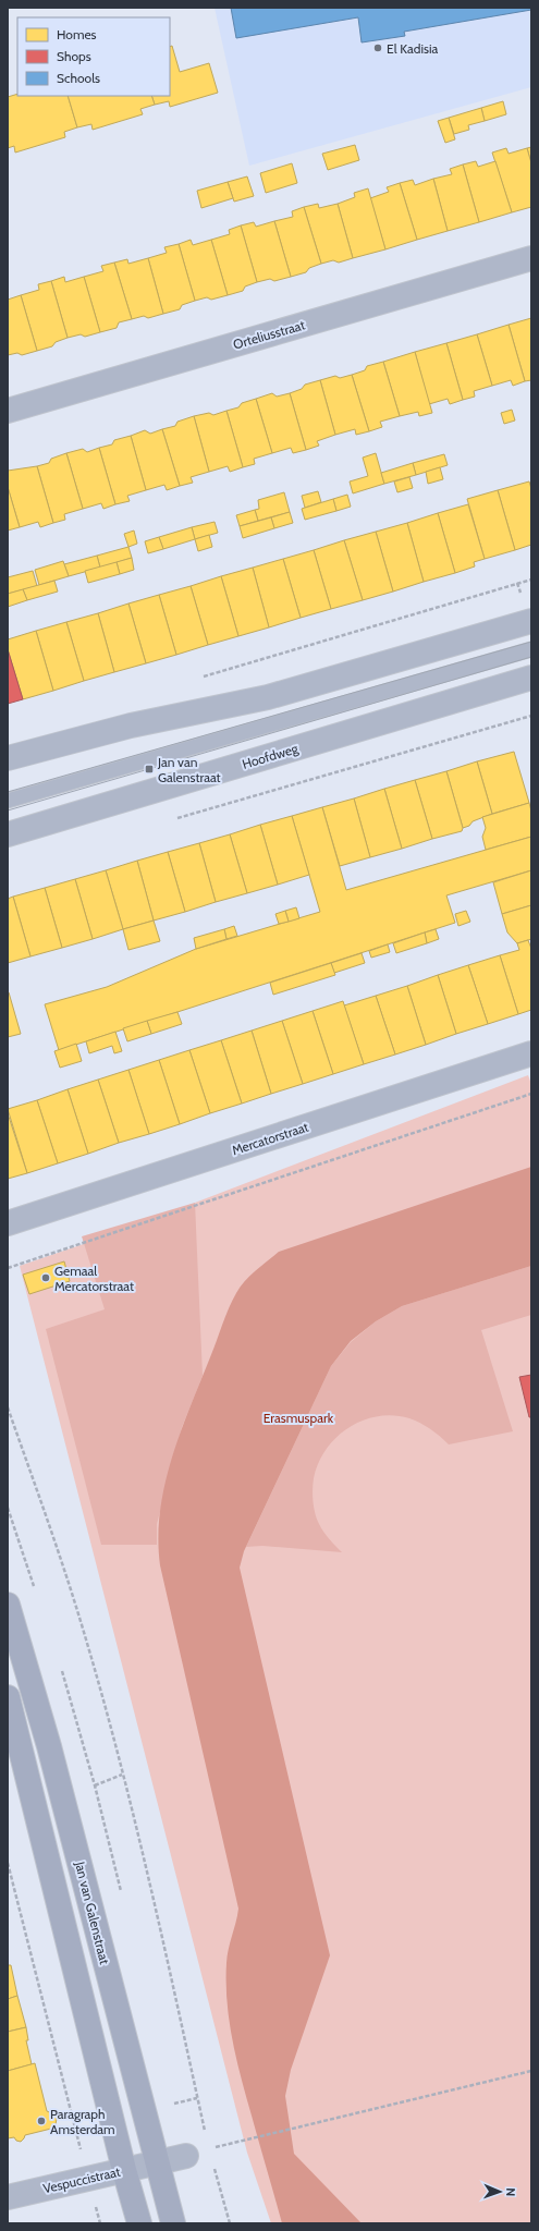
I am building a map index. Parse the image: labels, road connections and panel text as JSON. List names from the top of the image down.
{
  "streets": {
    "main road": ["Jan van Galenstraat"],
    "street": [
      "Orteliusstraat",
      "Hoofdweg",
      "Mercatorstraat",
      "Vespuccistraat"
    ]
  },
  "crossings": [
    ["Jan van Galenstraat", "Vespuccistraat"]
  ],
  "parks": ["Erasmuspark"],
  "places": {
    "other": ["El Kadisia", "Gemaal Mercatorstraat", "Paragraph Amsterdam"],
    "transit": ["Jan van Galenstraat"]
  },
  "legend": ["Homes", "Shops", "Schools"],
  "north": "right"
}
